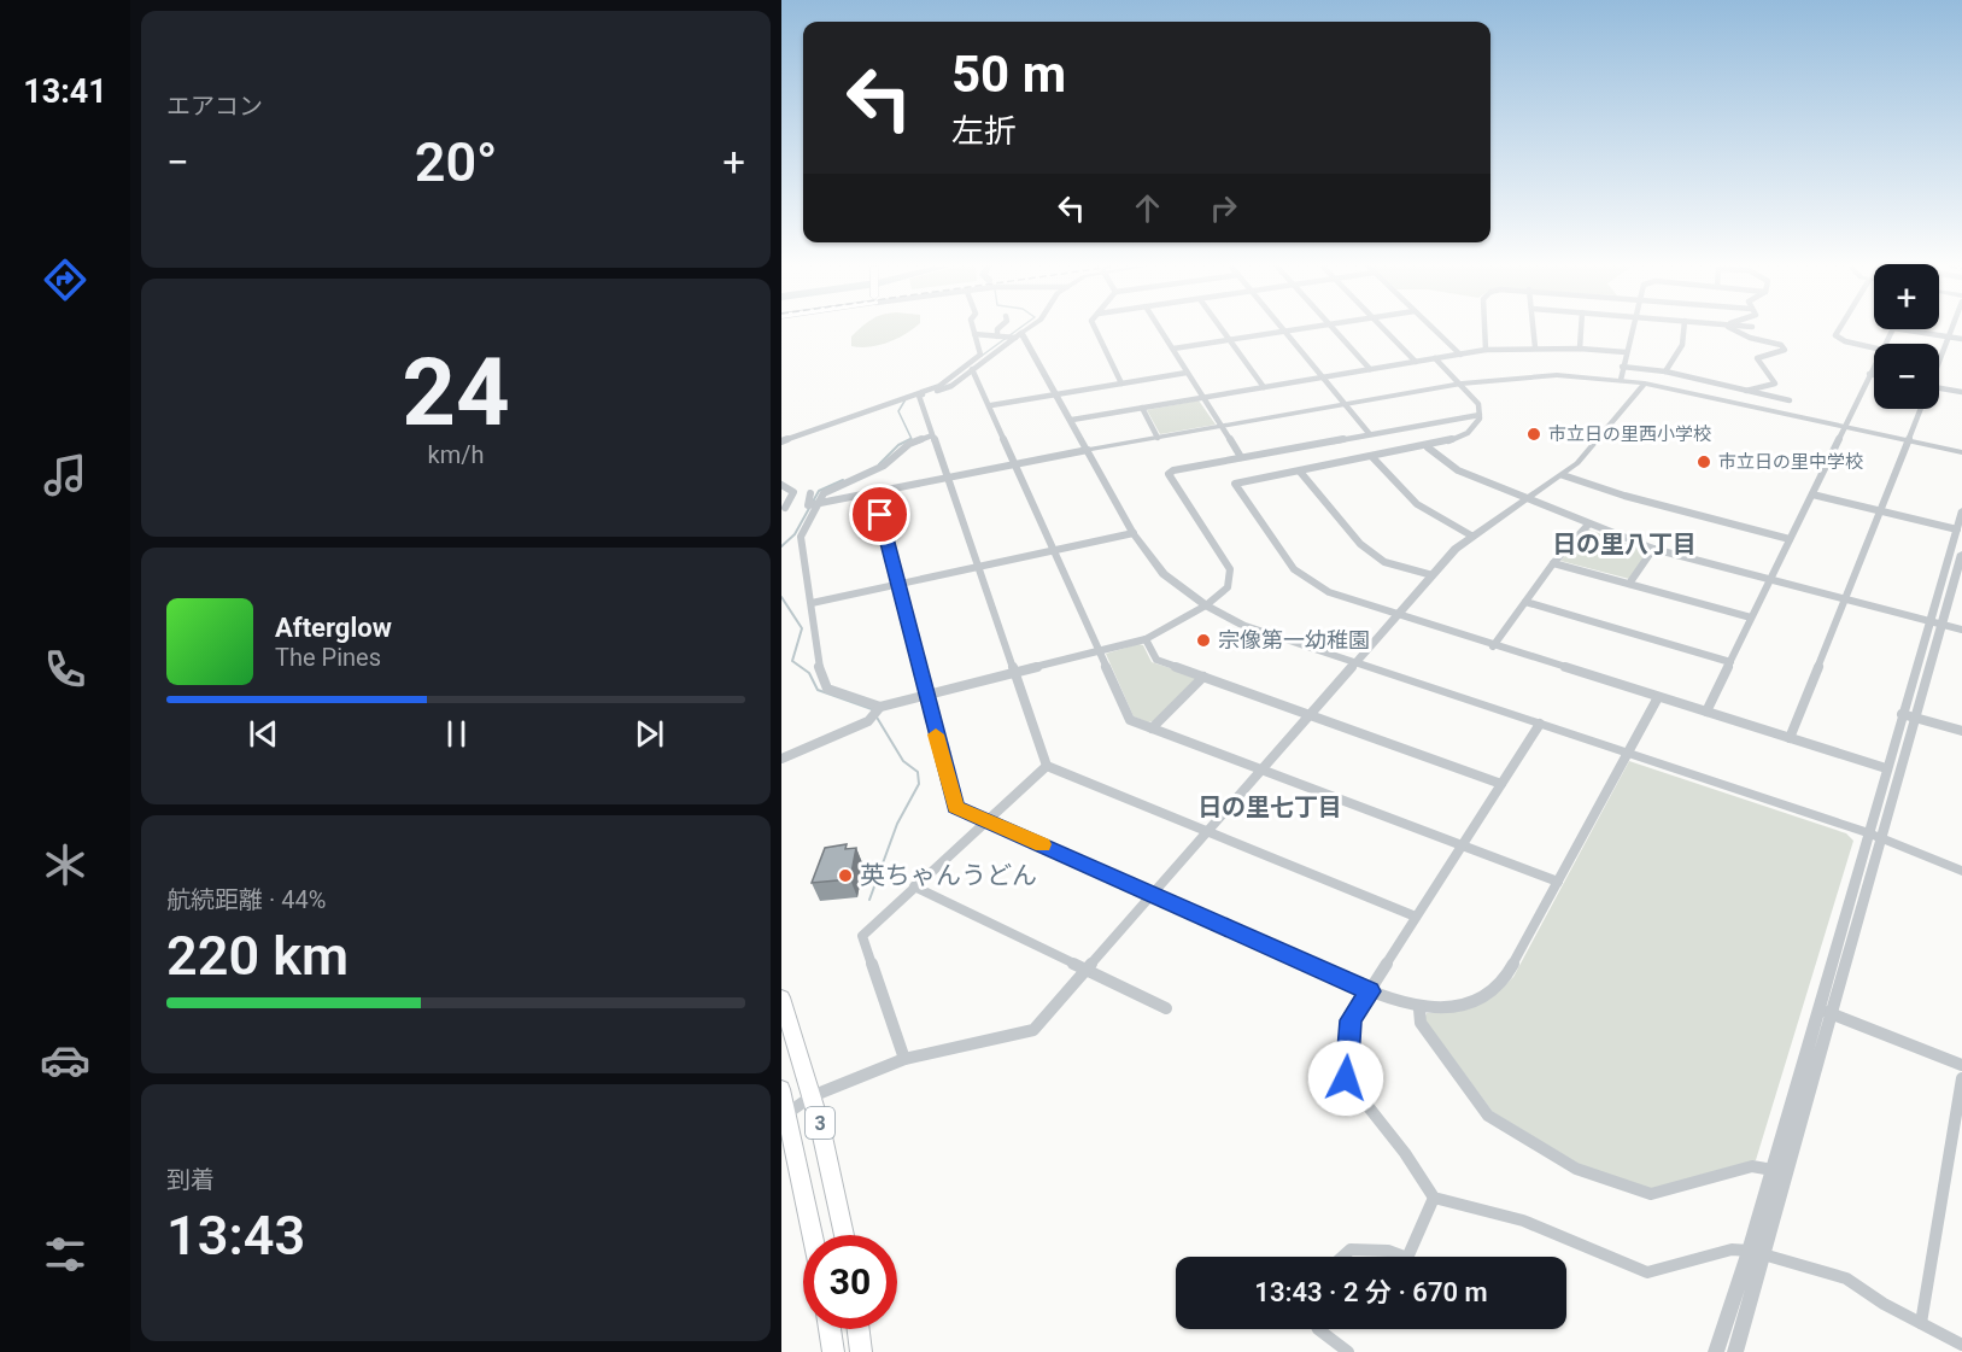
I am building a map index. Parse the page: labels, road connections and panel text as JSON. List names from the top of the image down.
{
  "streets": {
    "highway": ["3"]
  },
  "districts": ["日の里八丁目", "日の里七丁目"],
  "places": [
    "市立日の里西小学校",
    "市立日の里中学校",
    "宗像第一幼稚園",
    "英ちゃんうどん"
  ],
  "page": {
    "tabs": "13:41",
    "tile": [
      "エアコン",
      ["24", "km/h"],
      ["航続距離 · 44%", "220 km"],
      ["到着", "13:43"]
    ],
    "turn": ["50 m", "左折"],
    "heat": ["−", "20°", "+"],
    "map_buttons": ["+", "−"],
    "song": ["Afterglow", "The Pines"],
    "limit": "30",
    "trip": "13:43 · 2 分 · 670 m"
  }
}
